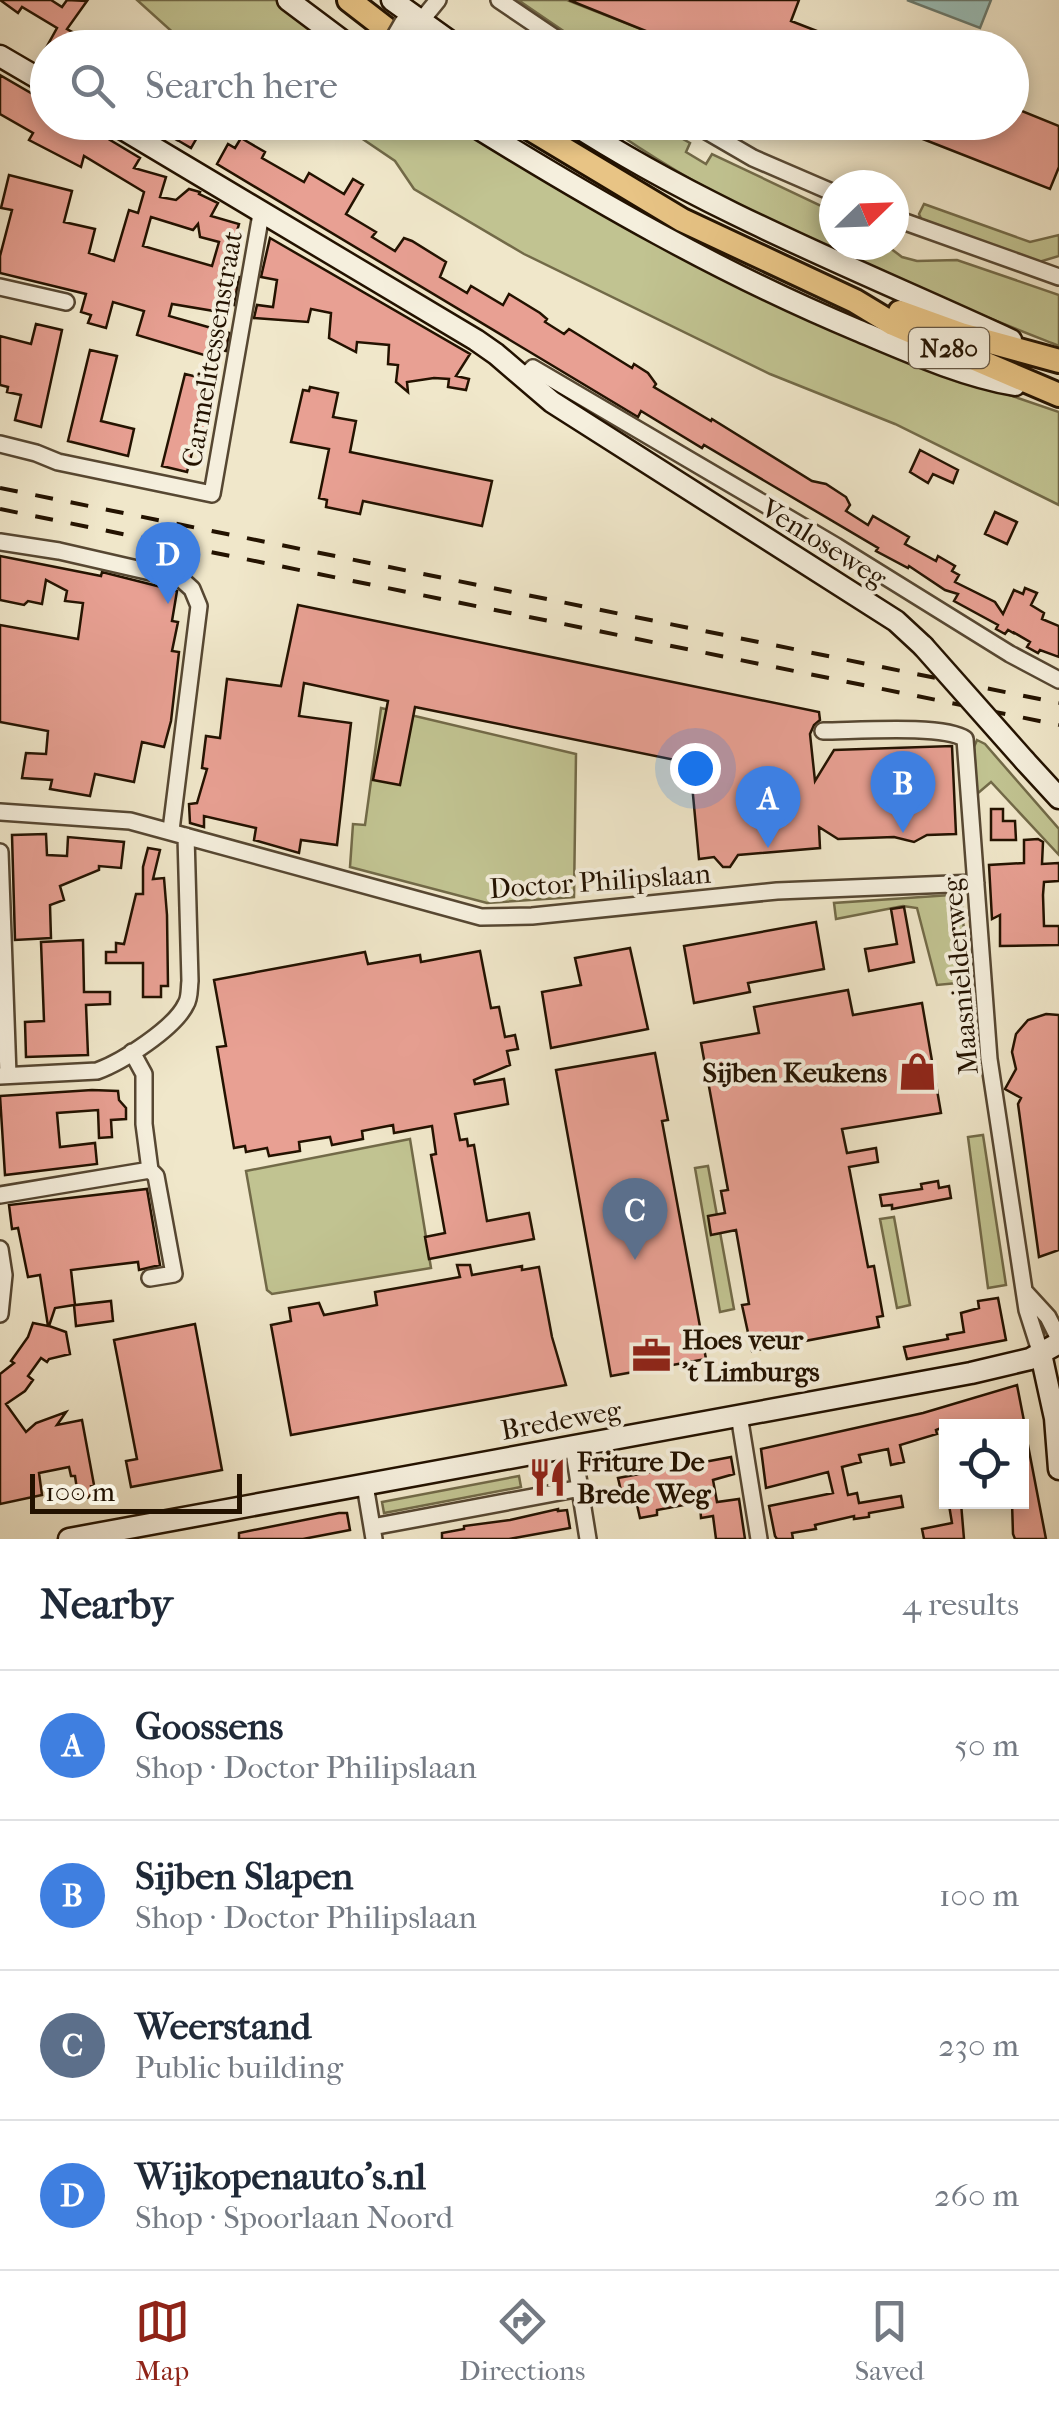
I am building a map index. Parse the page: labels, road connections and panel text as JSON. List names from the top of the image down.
{
  "streets": {
    "main road": ["N280"],
    "street": [
      "Carmelitessenstraat",
      "Venloseweg",
      "Doctor Philipslaan",
      "Maasnielderweg",
      "Bredeweg"
    ]
  },
  "crossings": [
    ["Carmelitessenstraat", "Venloseweg"],
    ["Doctor Philipslaan", "Maasnielderweg"],
    ["Maasnielderweg", "Bredeweg"]
  ],
  "places": {
    "shop": ["Sijben Keukens"],
    "office": ["Hoes veur 't Limburgs"],
    "restaurant": ["Friture De Brede Weg"]
  },
  "scale_bar": "100 m",
  "north": "top right",
  "page": {
    "search": "Search here",
    "pins": [
      "D",
      "B",
      "A",
      "C"
    ],
    "scale": "100 m",
    "heading": ["Nearby", "4 results"],
    "list": [
      {
        "mark": "A",
        "name": "Goossens",
        "note": "Shop · Doctor Philipslaan",
        "value": "50 m"
      },
      {
        "mark": "B",
        "name": "Sijben Slapen",
        "note": "Shop · Doctor Philipslaan",
        "value": "100 m"
      },
      {
        "mark": "C",
        "name": "Weerstand",
        "note": "Public building",
        "value": "230 m"
      },
      {
        "mark": "D",
        "name": "Wijkopenauto's.nl",
        "note": "Shop · Spoorlaan Noord",
        "value": "260 m"
      }
    ],
    "nav": ["Map", "Directions", "Saved"]
  }
}
